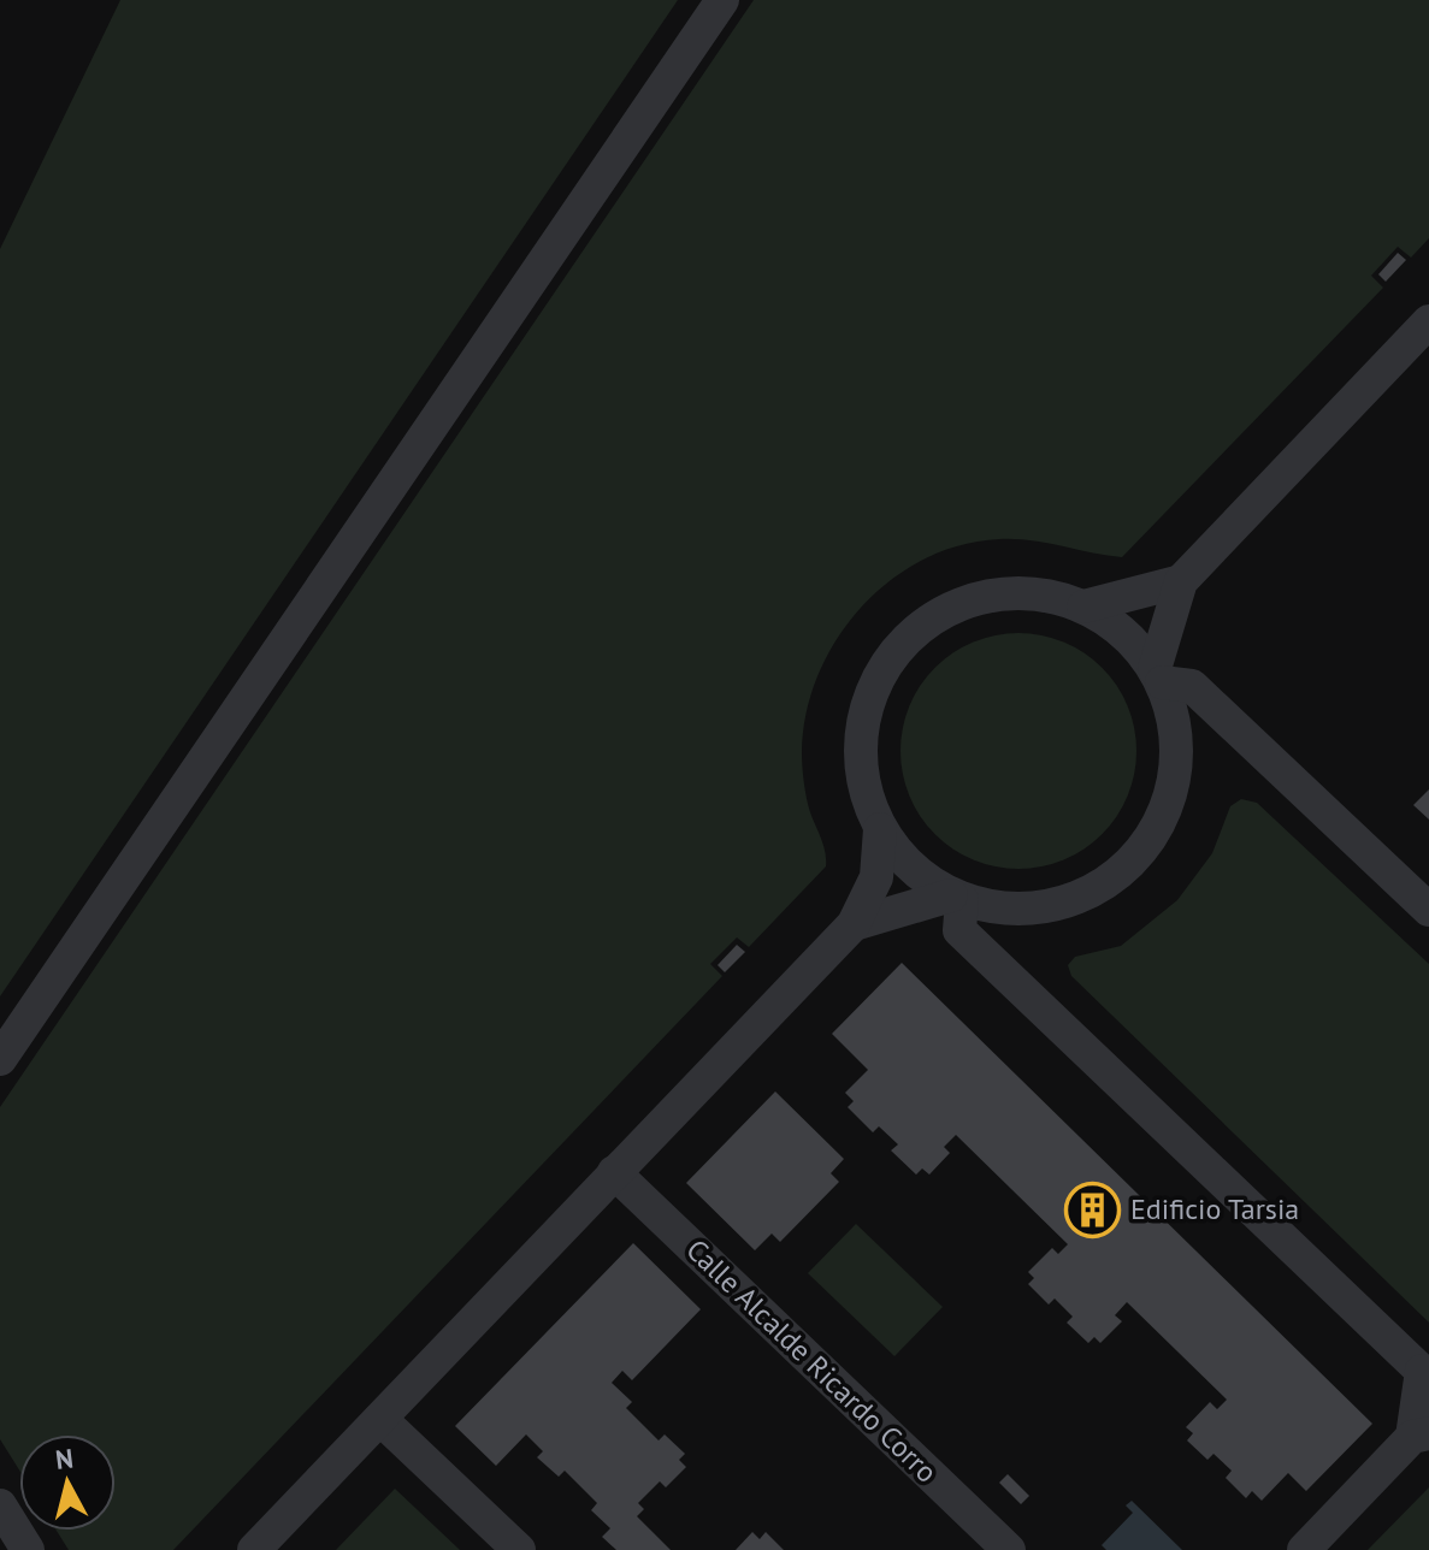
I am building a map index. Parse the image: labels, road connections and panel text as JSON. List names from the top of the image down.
{
  "streets": {
    "street": ["Calle Alcalde Ricardo Corro"]
  },
  "places": {
    "building": ["Edificio Tarsia"]
  },
  "north": "top"
}
